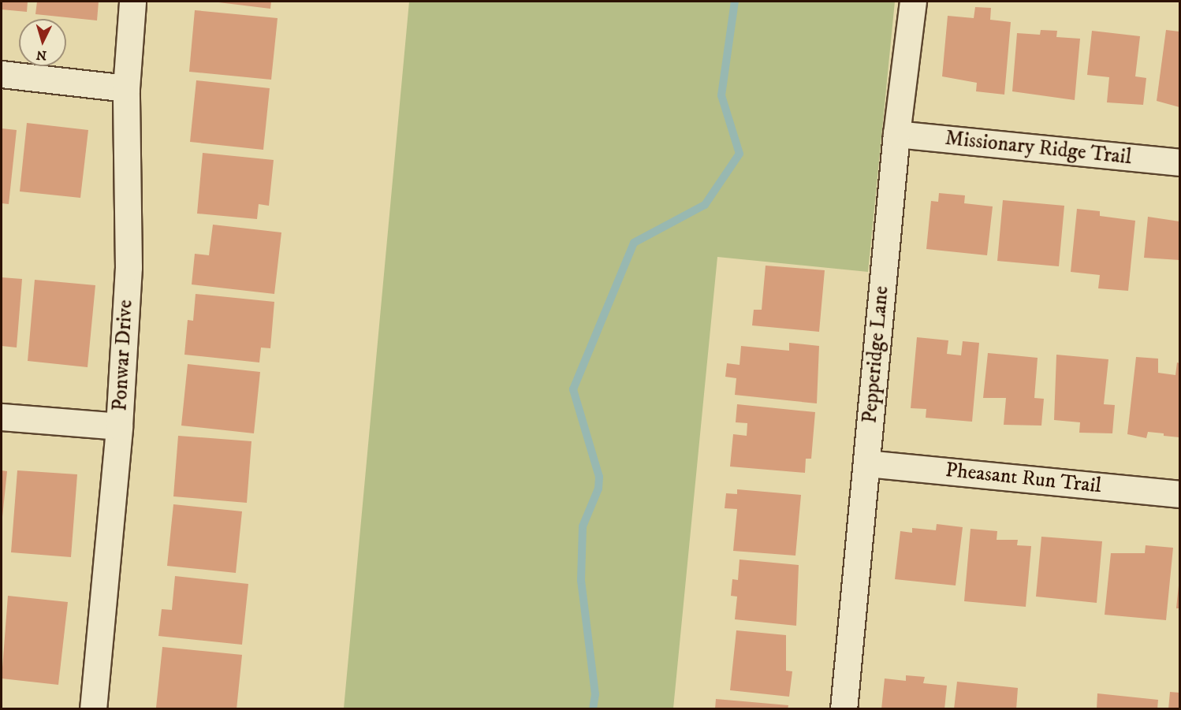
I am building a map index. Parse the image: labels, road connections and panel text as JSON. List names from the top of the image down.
{
  "streets": {
    "street": [
      "Missionary Ridge Trail",
      "Pepperidge Lane",
      "Ponwar Drive",
      "Pheasant Run Trail"
    ]
  },
  "crossings": [
    ["Missionary Ridge Trail", "Pepperidge Lane"],
    ["Pepperidge Lane", "Pheasant Run Trail"]
  ],
  "north": "bottom"
}
